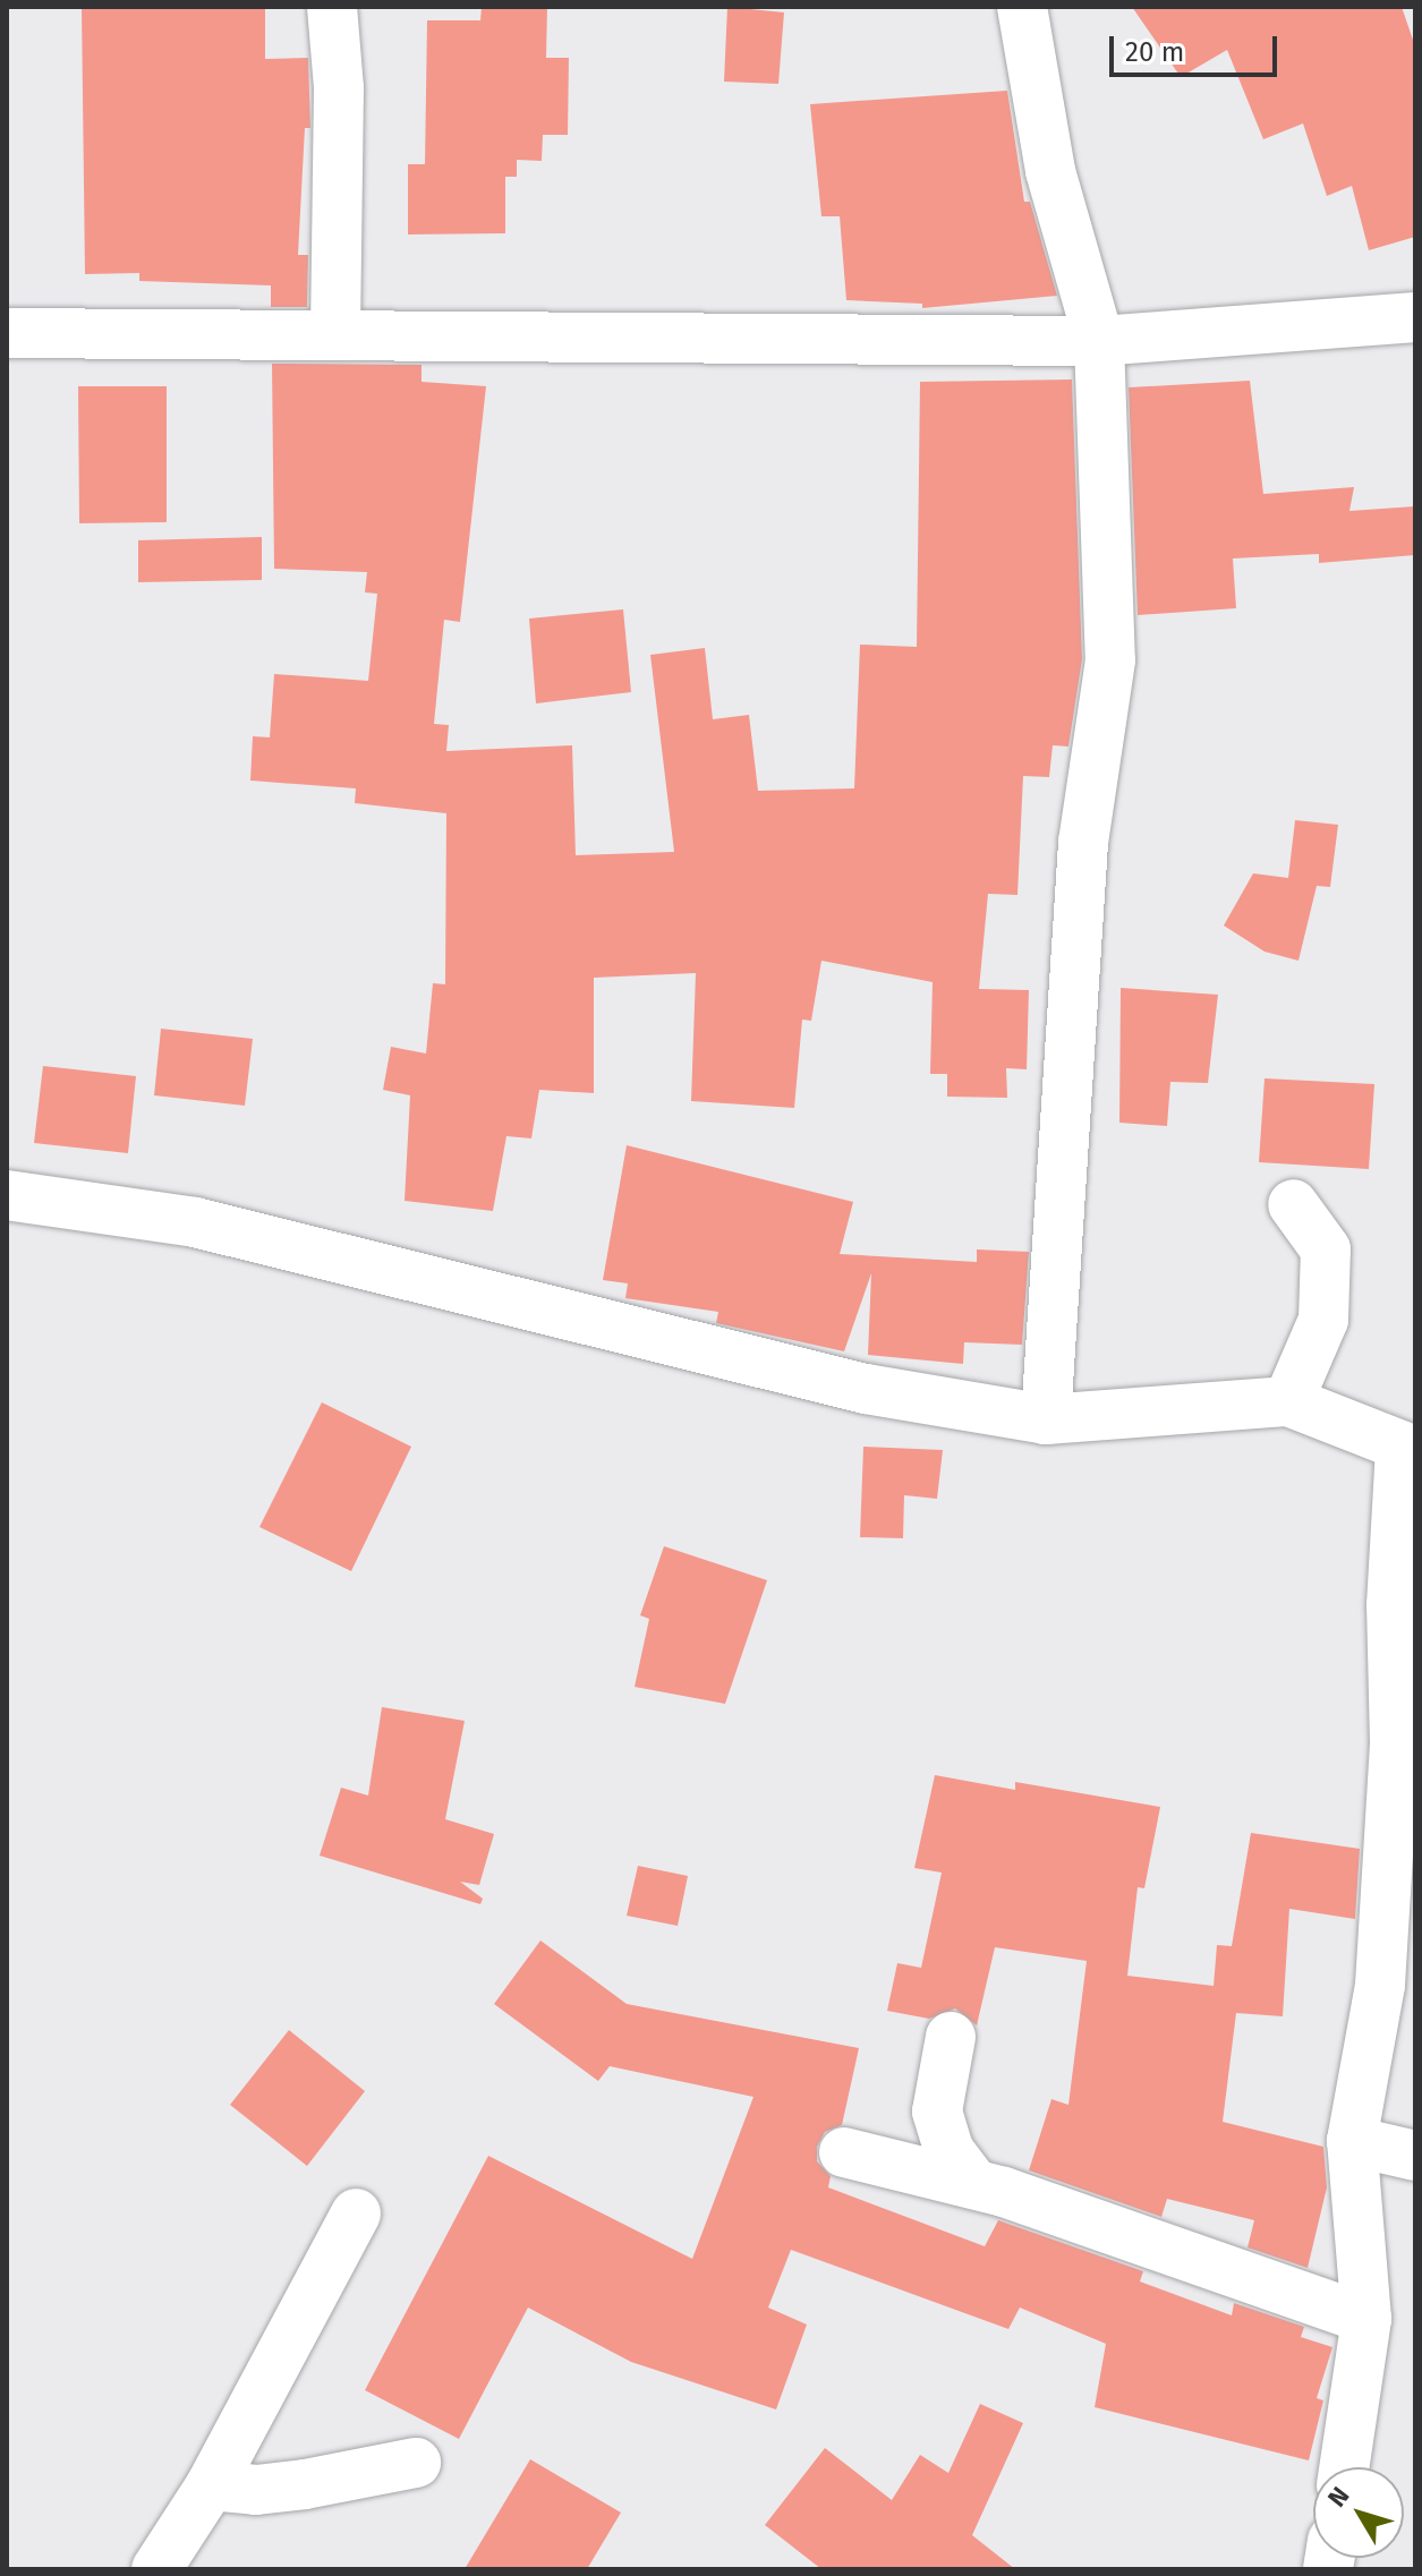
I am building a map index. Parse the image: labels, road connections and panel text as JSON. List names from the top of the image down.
{
  "scale_bar": "20 m",
  "north": "top left"
}
